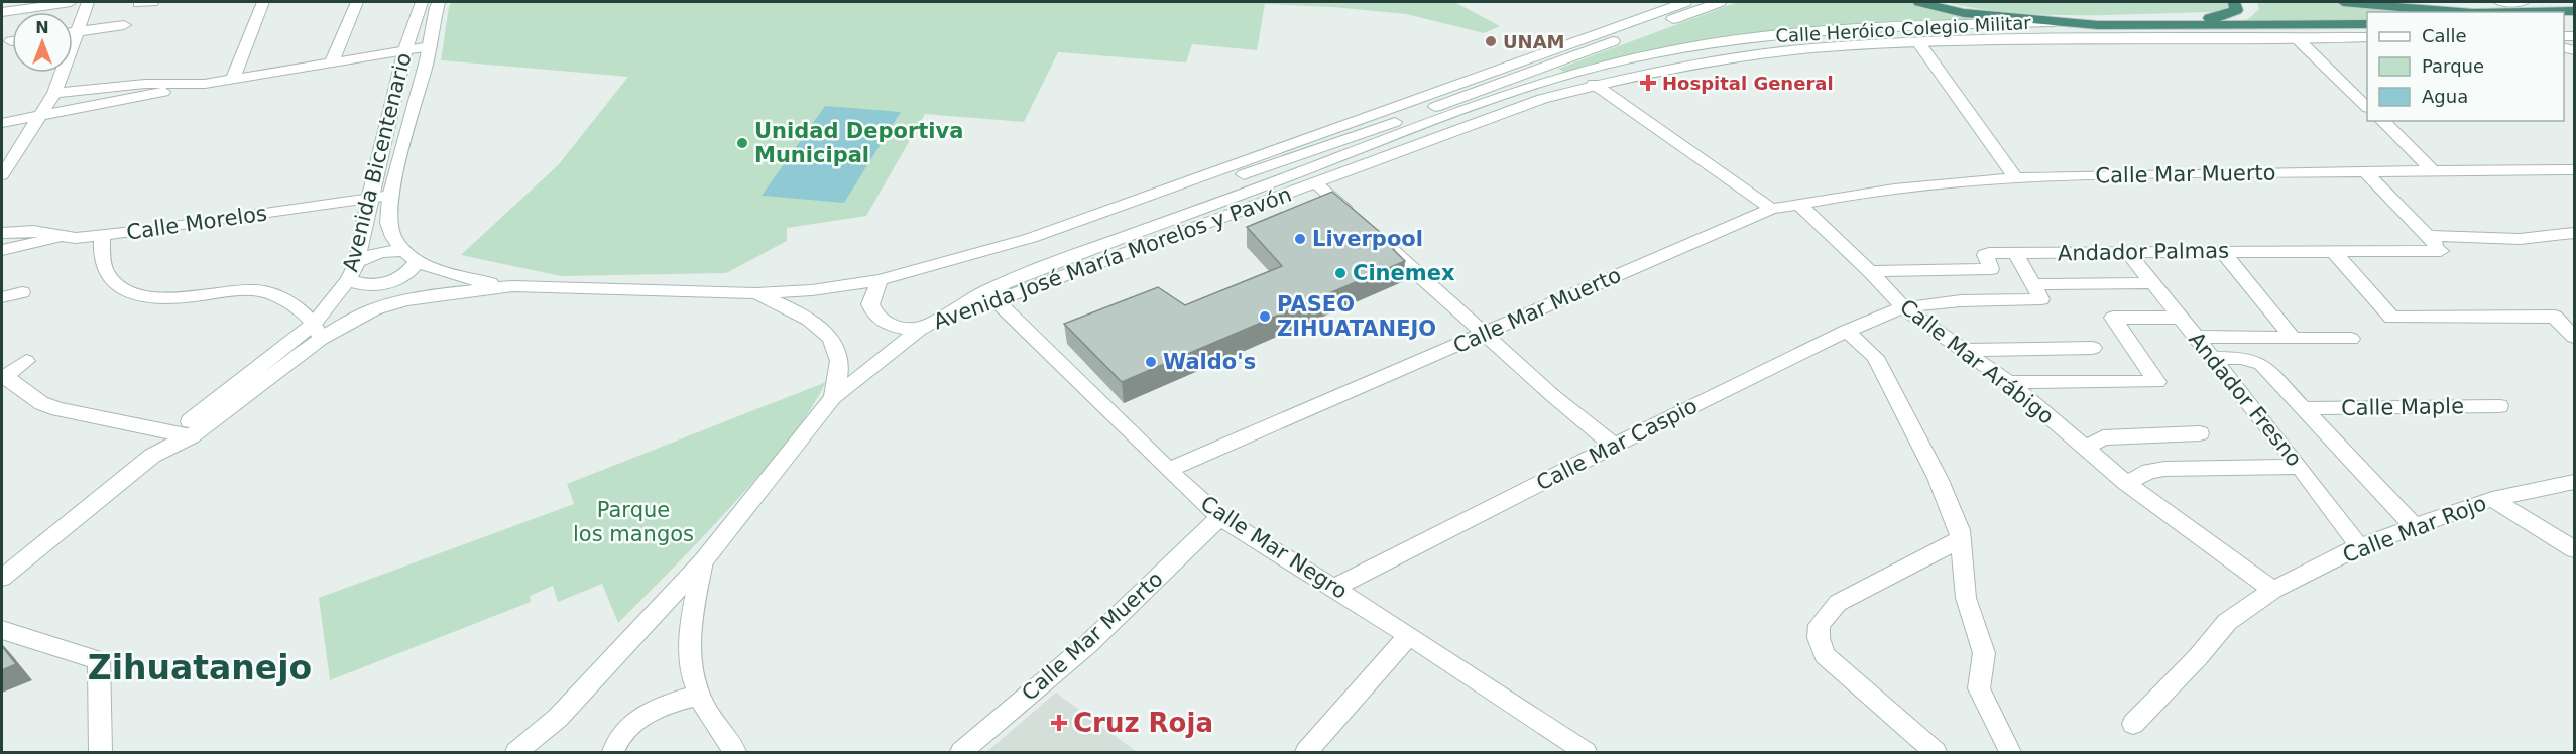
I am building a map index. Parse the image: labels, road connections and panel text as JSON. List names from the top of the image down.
{
  "streets": {
    "street": [
      "Calle Heróico Colegio Militar",
      "Avenida Bicentenario",
      "Calle Mar Muerto",
      "Calle Morelos",
      "Andador Palmas",
      "Avenida José María Morelos y Pavón",
      "Calle Mar Arábigo",
      "Andador Fresno",
      "Calle Maple",
      "Calle Mar Caspio",
      "Calle Mar Rojo",
      "Calle Mar Negro"
    ]
  },
  "crossings": [
    ["Calle Heróico Colegio Militar", "Avenida José María Morelos y Pavón"],
    ["Avenida Bicentenario", "Calle Morelos"],
    ["Avenida Bicentenario", "Avenida José María Morelos y Pavón"],
    ["Calle Mar Muerto", "Calle Mar Arábigo"],
    ["Calle Mar Muerto", "Calle Mar Negro"],
    ["Andador Palmas", "Calle Mar Arábigo"],
    ["Andador Palmas", "Andador Fresno"],
    ["Avenida José María Morelos y Pavón", "Calle Mar Negro"],
    ["Calle Mar Arábigo", "Calle Mar Caspio"],
    ["Calle Mar Arábigo", "Calle Mar Rojo"],
    ["Andador Fresno", "Calle Mar Rojo"],
    ["Calle Mar Caspio", "Calle Mar Negro"]
  ],
  "districts": ["Zihuatanejo"],
  "parks": ["Parque los mangos"],
  "places": {
    "other": [
      "UNAM",
      "Unidad Deportiva Municipal",
      "Liverpool",
      "Cinemex",
      "PASEO ZIHUATANEJO",
      "Waldo's"
    ],
    "health": ["Hospital General", "Cruz Roja"]
  },
  "legend": ["Calle", "Parque", "Agua"],
  "north": "top"
}
